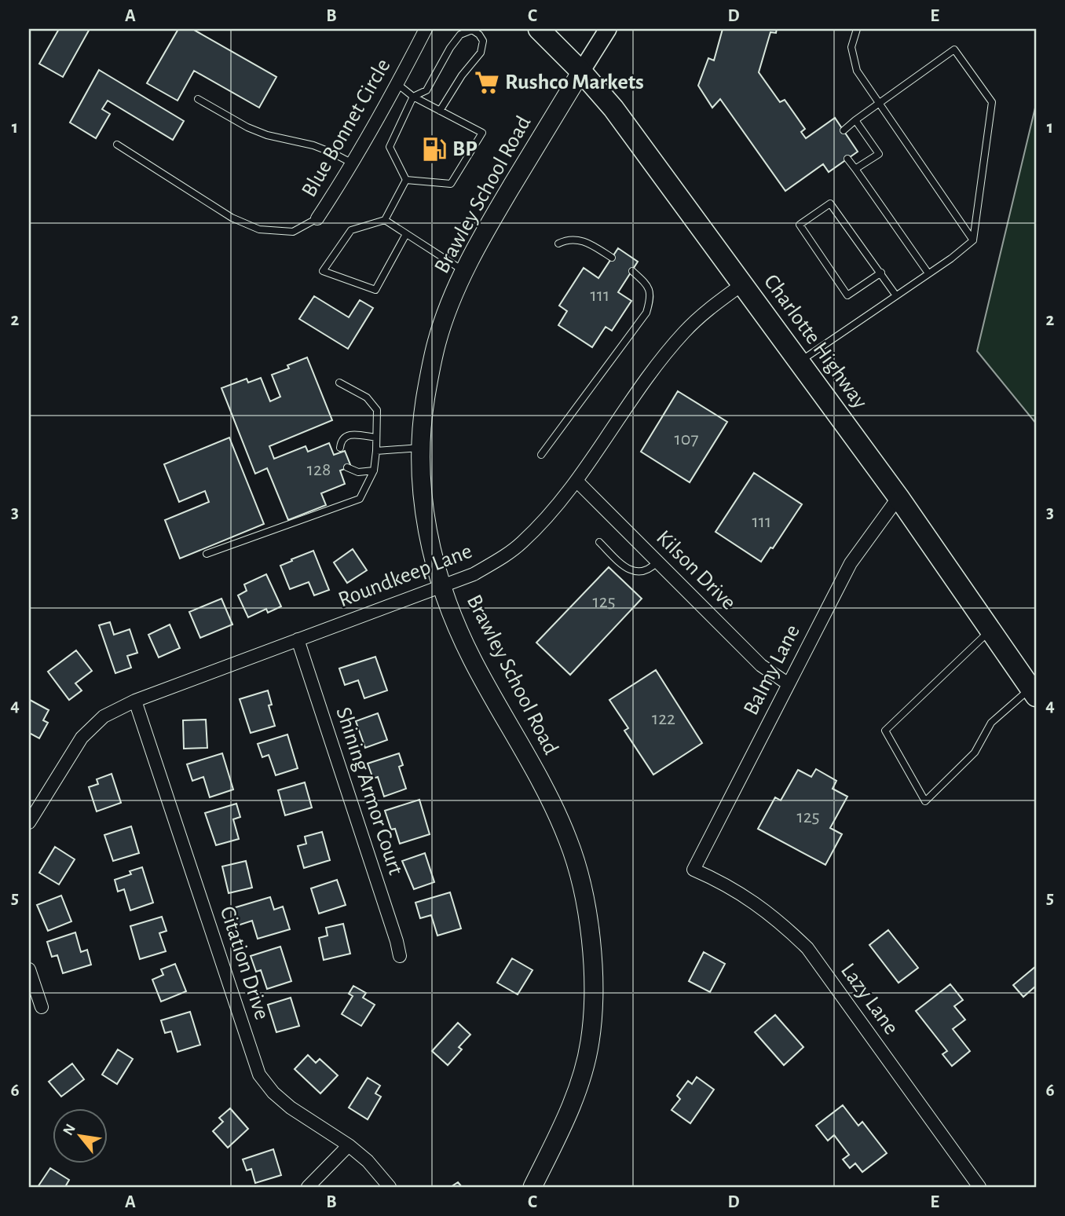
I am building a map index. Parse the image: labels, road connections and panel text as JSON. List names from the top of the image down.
{
  "streets": {
    "main road": ["Brawley School Road", "Charlotte Highway"],
    "street": [
      "Blue Bonnet Circle",
      "Kilson Drive",
      "Roundkeep Lane",
      "Balmy Lane",
      "Shining Armor Court",
      "Citation Drive",
      "Lazy Lane"
    ]
  },
  "crossings": [
    ["Brawley School Road", "Charlotte Highway"],
    ["Brawley School Road", "Roundkeep Lane"],
    ["Charlotte Highway", "Roundkeep Lane"],
    ["Charlotte Highway", "Balmy Lane"],
    ["Kilson Drive", "Roundkeep Lane"],
    ["Kilson Drive", "Balmy Lane"],
    ["Roundkeep Lane", "Shining Armor Court"],
    ["Roundkeep Lane", "Citation Drive"],
    ["Balmy Lane", "Lazy Lane"]
  ],
  "places": {
    "supermarket": ["Rushco Markets"],
    "fuel station": ["BP"]
  },
  "house_numbers": [
    "111",
    "107",
    "128",
    "111",
    "125",
    "122",
    "125"
  ],
  "north": "top left",
  "grid": {
    "columns": [
      "A",
      "B",
      "C",
      "D",
      "E"
    ],
    "rows": [
      "1",
      "2",
      "3",
      "4",
      "5",
      "6"
    ]
  }
}
